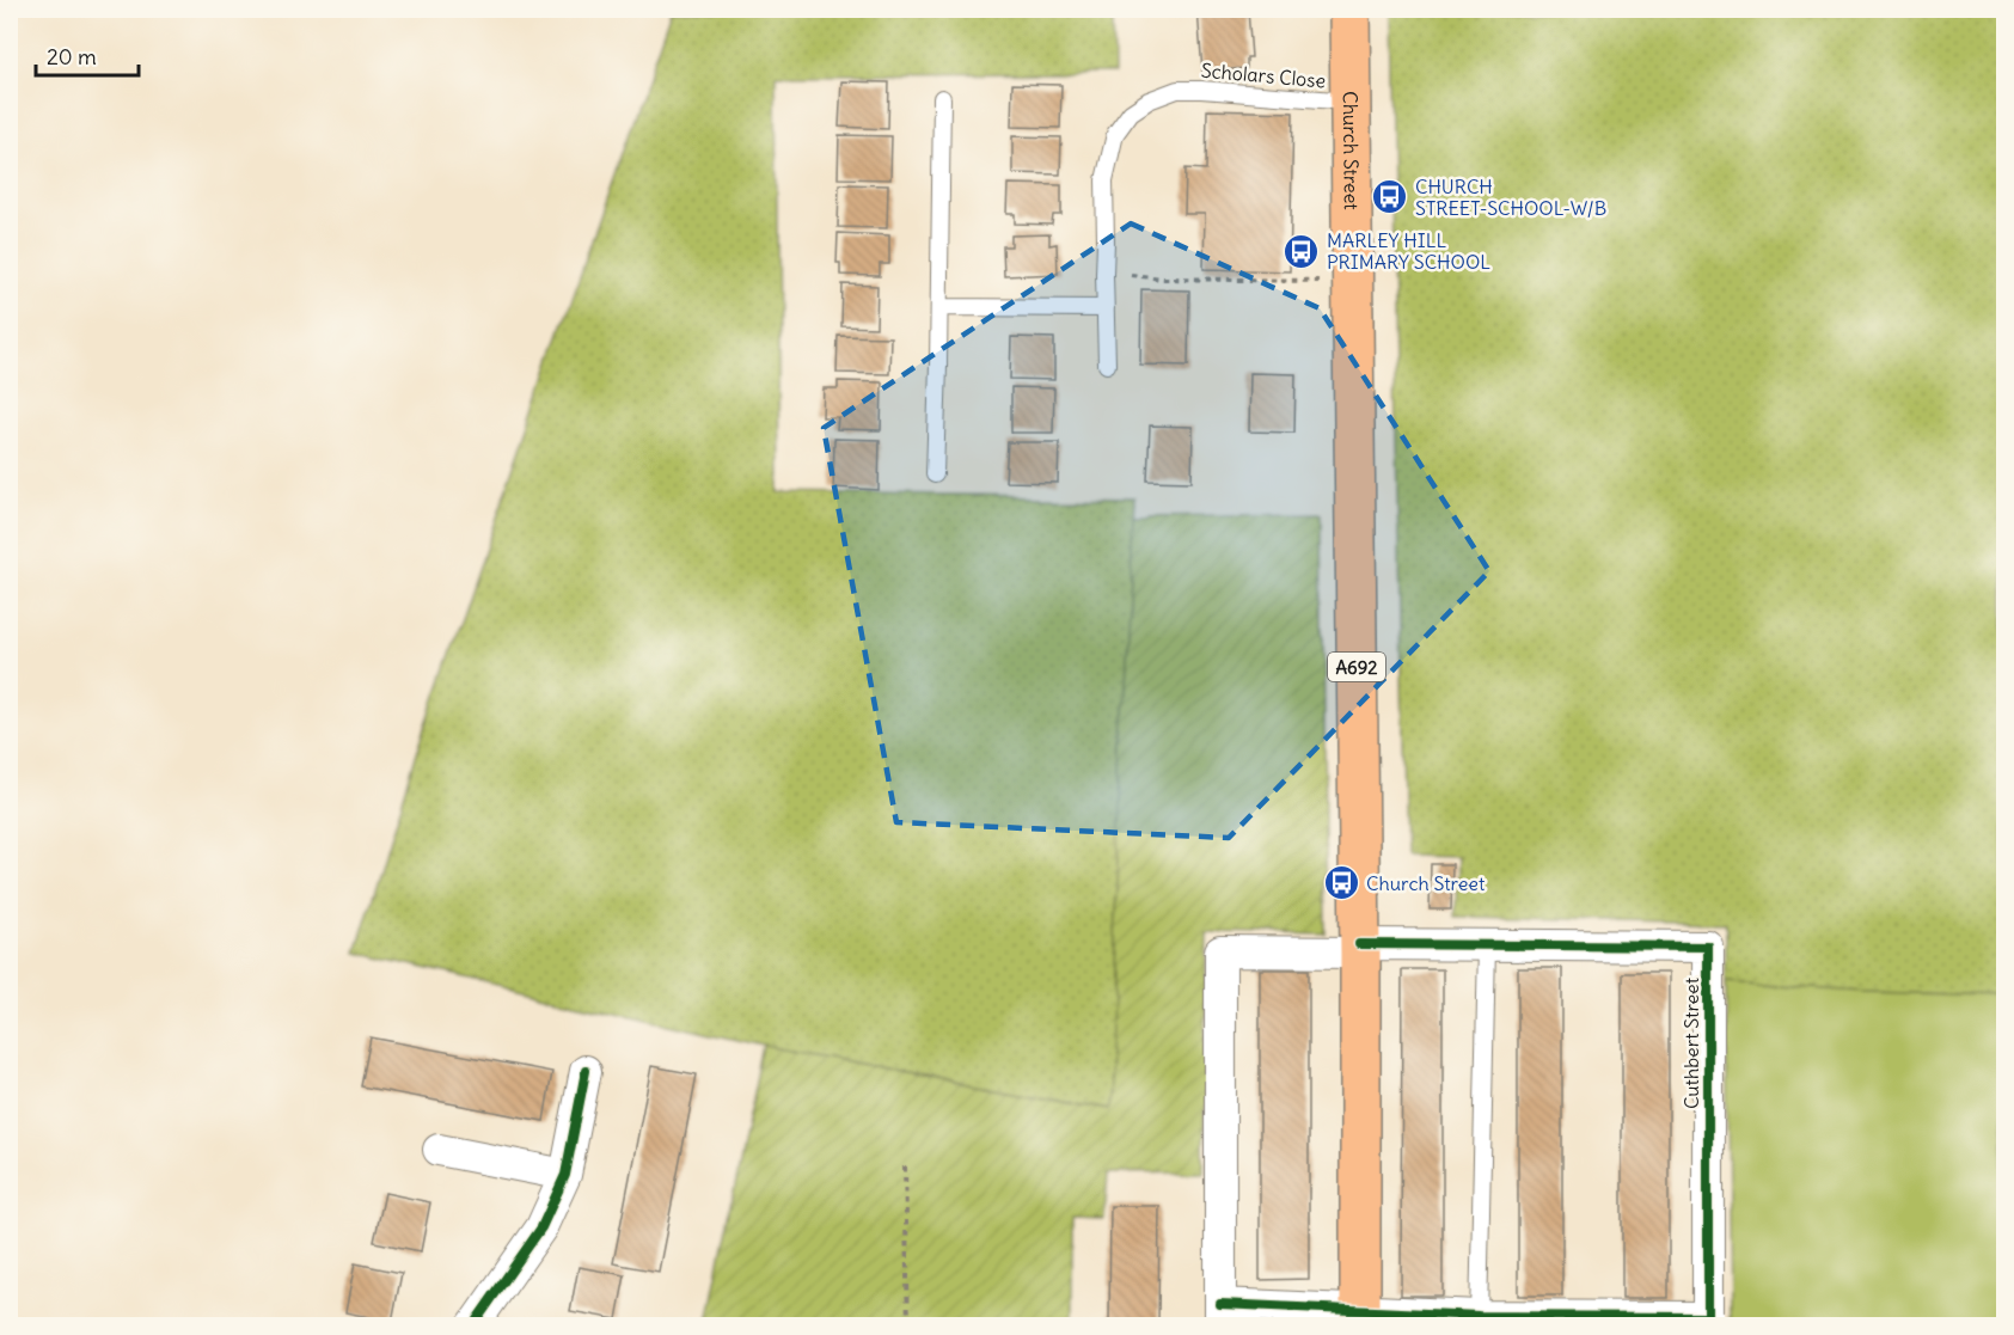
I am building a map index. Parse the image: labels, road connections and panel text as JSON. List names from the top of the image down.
{
  "streets": {
    "highway": ["Church Street", "A692"],
    "street": ["Cuthbert Street"],
    "lane": ["Scholars Close"]
  },
  "crossings": [
    ["Scholars Close", "Church Street"],
    ["Church Street", "Cuthbert Street"]
  ],
  "places": {
    "bus stop": ["CHURCH STREET-SCHOOL-W/B", "MARLEY HILL PRIMARY SCHOOL", "Church Street"]
  },
  "scale_bar": "20 m"
}
